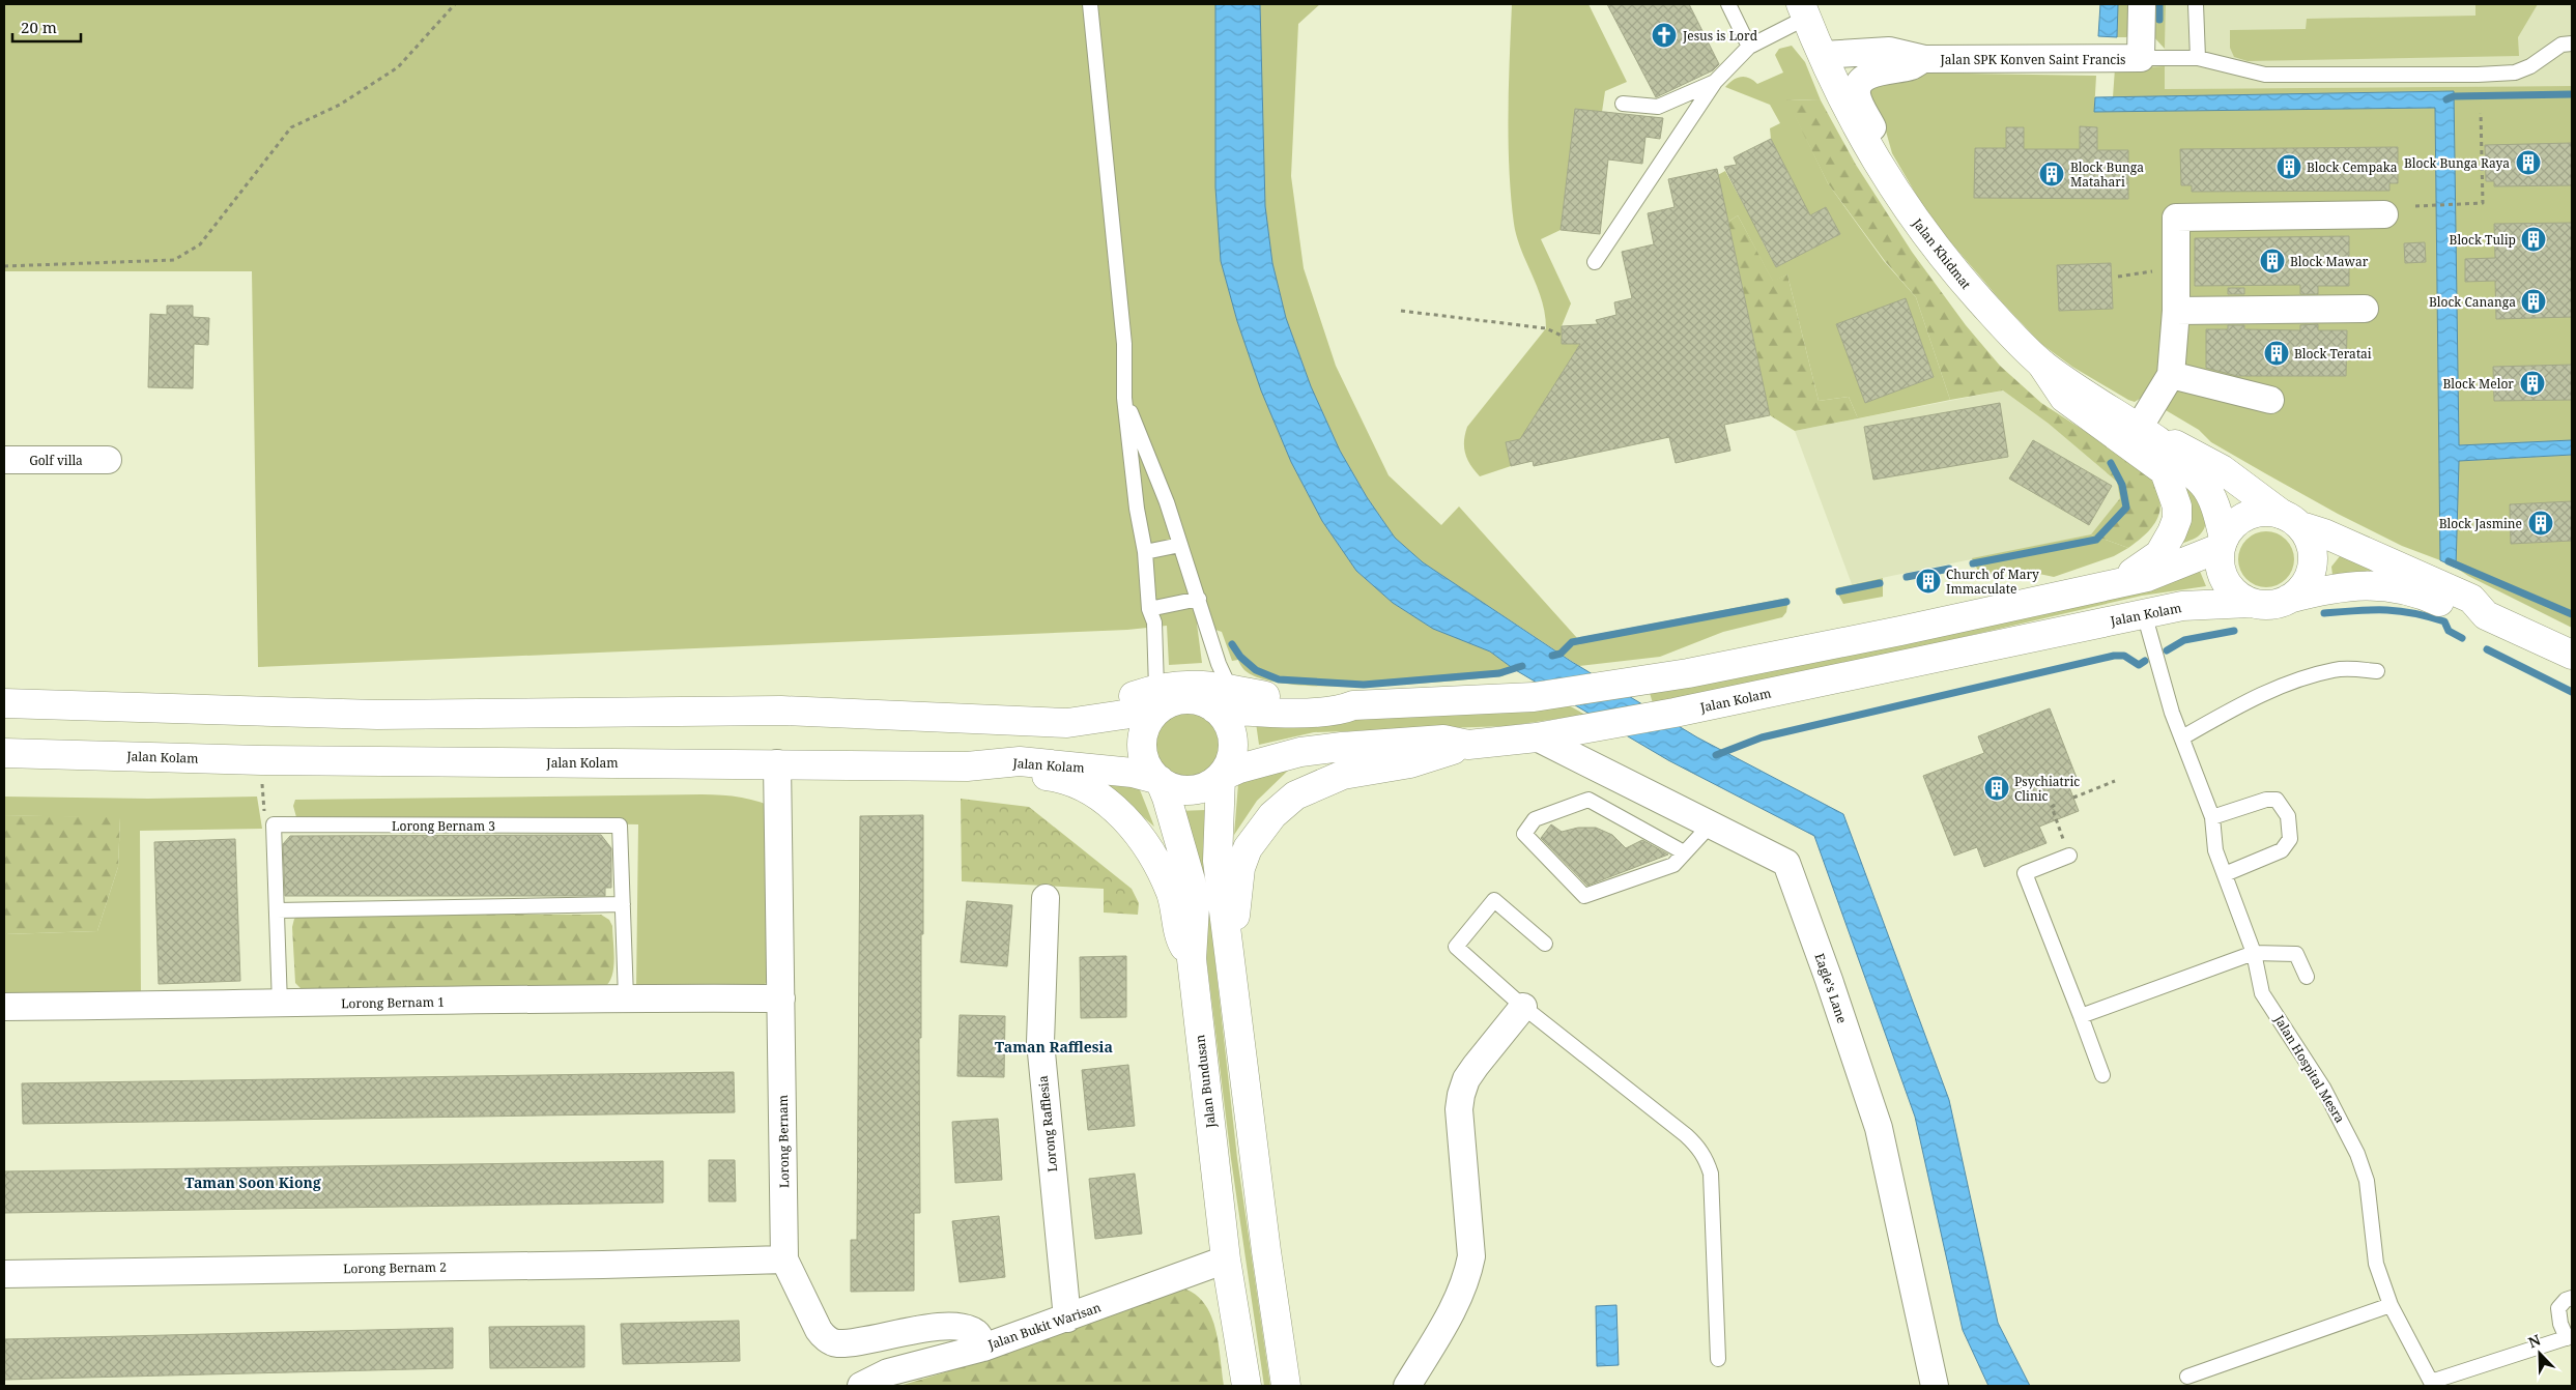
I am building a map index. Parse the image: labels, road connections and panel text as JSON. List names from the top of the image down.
{
  "streets": {
    "main road": ["Jalan Khidmat", "Jalan Kolam", "Jalan Bundusan"],
    "street": [
      "Jalan SPK Konven Saint Francis",
      "Golf villa",
      "Eagle's Lane",
      "Lorong Bernam 1",
      "Lorong Rafflesia",
      "Lorong Bernam",
      "Lorong Bernam 2",
      "Jalan Bukit Warisan"
    ],
    "lane": ["Lorong Bernam 3", "Jalan Hospital Mesra"]
  },
  "crossings": [
    ["Jalan SPK Konven Saint Francis", "Jalan Khidmat"],
    ["Jalan Khidmat", "Jalan Kolam"],
    ["Jalan Kolam", "Eagle's Lane"],
    ["Jalan Kolam", "Jalan Hospital Mesra"],
    ["Jalan Kolam", "Jalan Bundusan"],
    ["Jalan Kolam", "Lorong Bernam"],
    ["Lorong Bernam 3", "Lorong Bernam 1"],
    ["Lorong Bernam 1", "Lorong Bernam"],
    ["Jalan Bundusan", "Jalan Bukit Warisan"],
    ["Lorong Rafflesia", "Jalan Bukit Warisan"],
    ["Lorong Bernam", "Lorong Bernam 2"],
    ["Lorong Bernam", "Jalan Bukit Warisan"]
  ],
  "districts": ["Taman Rafflesia", "Taman Soon Kiong"],
  "places": {
    "church": ["Jesus is Lord"],
    "building": [
      "Block Bunga Raya",
      "Block Cempaka",
      "Block Bunga Matahari",
      "Block Tulip",
      "Block Mawar",
      "Block Cananga",
      "Block Teratai",
      "Block Melor",
      "Block Jasmine",
      "Church of Mary Immaculate",
      "Psychiatric Clinic"
    ]
  },
  "scale_bar": "20 m",
  "north": "top left"
}
